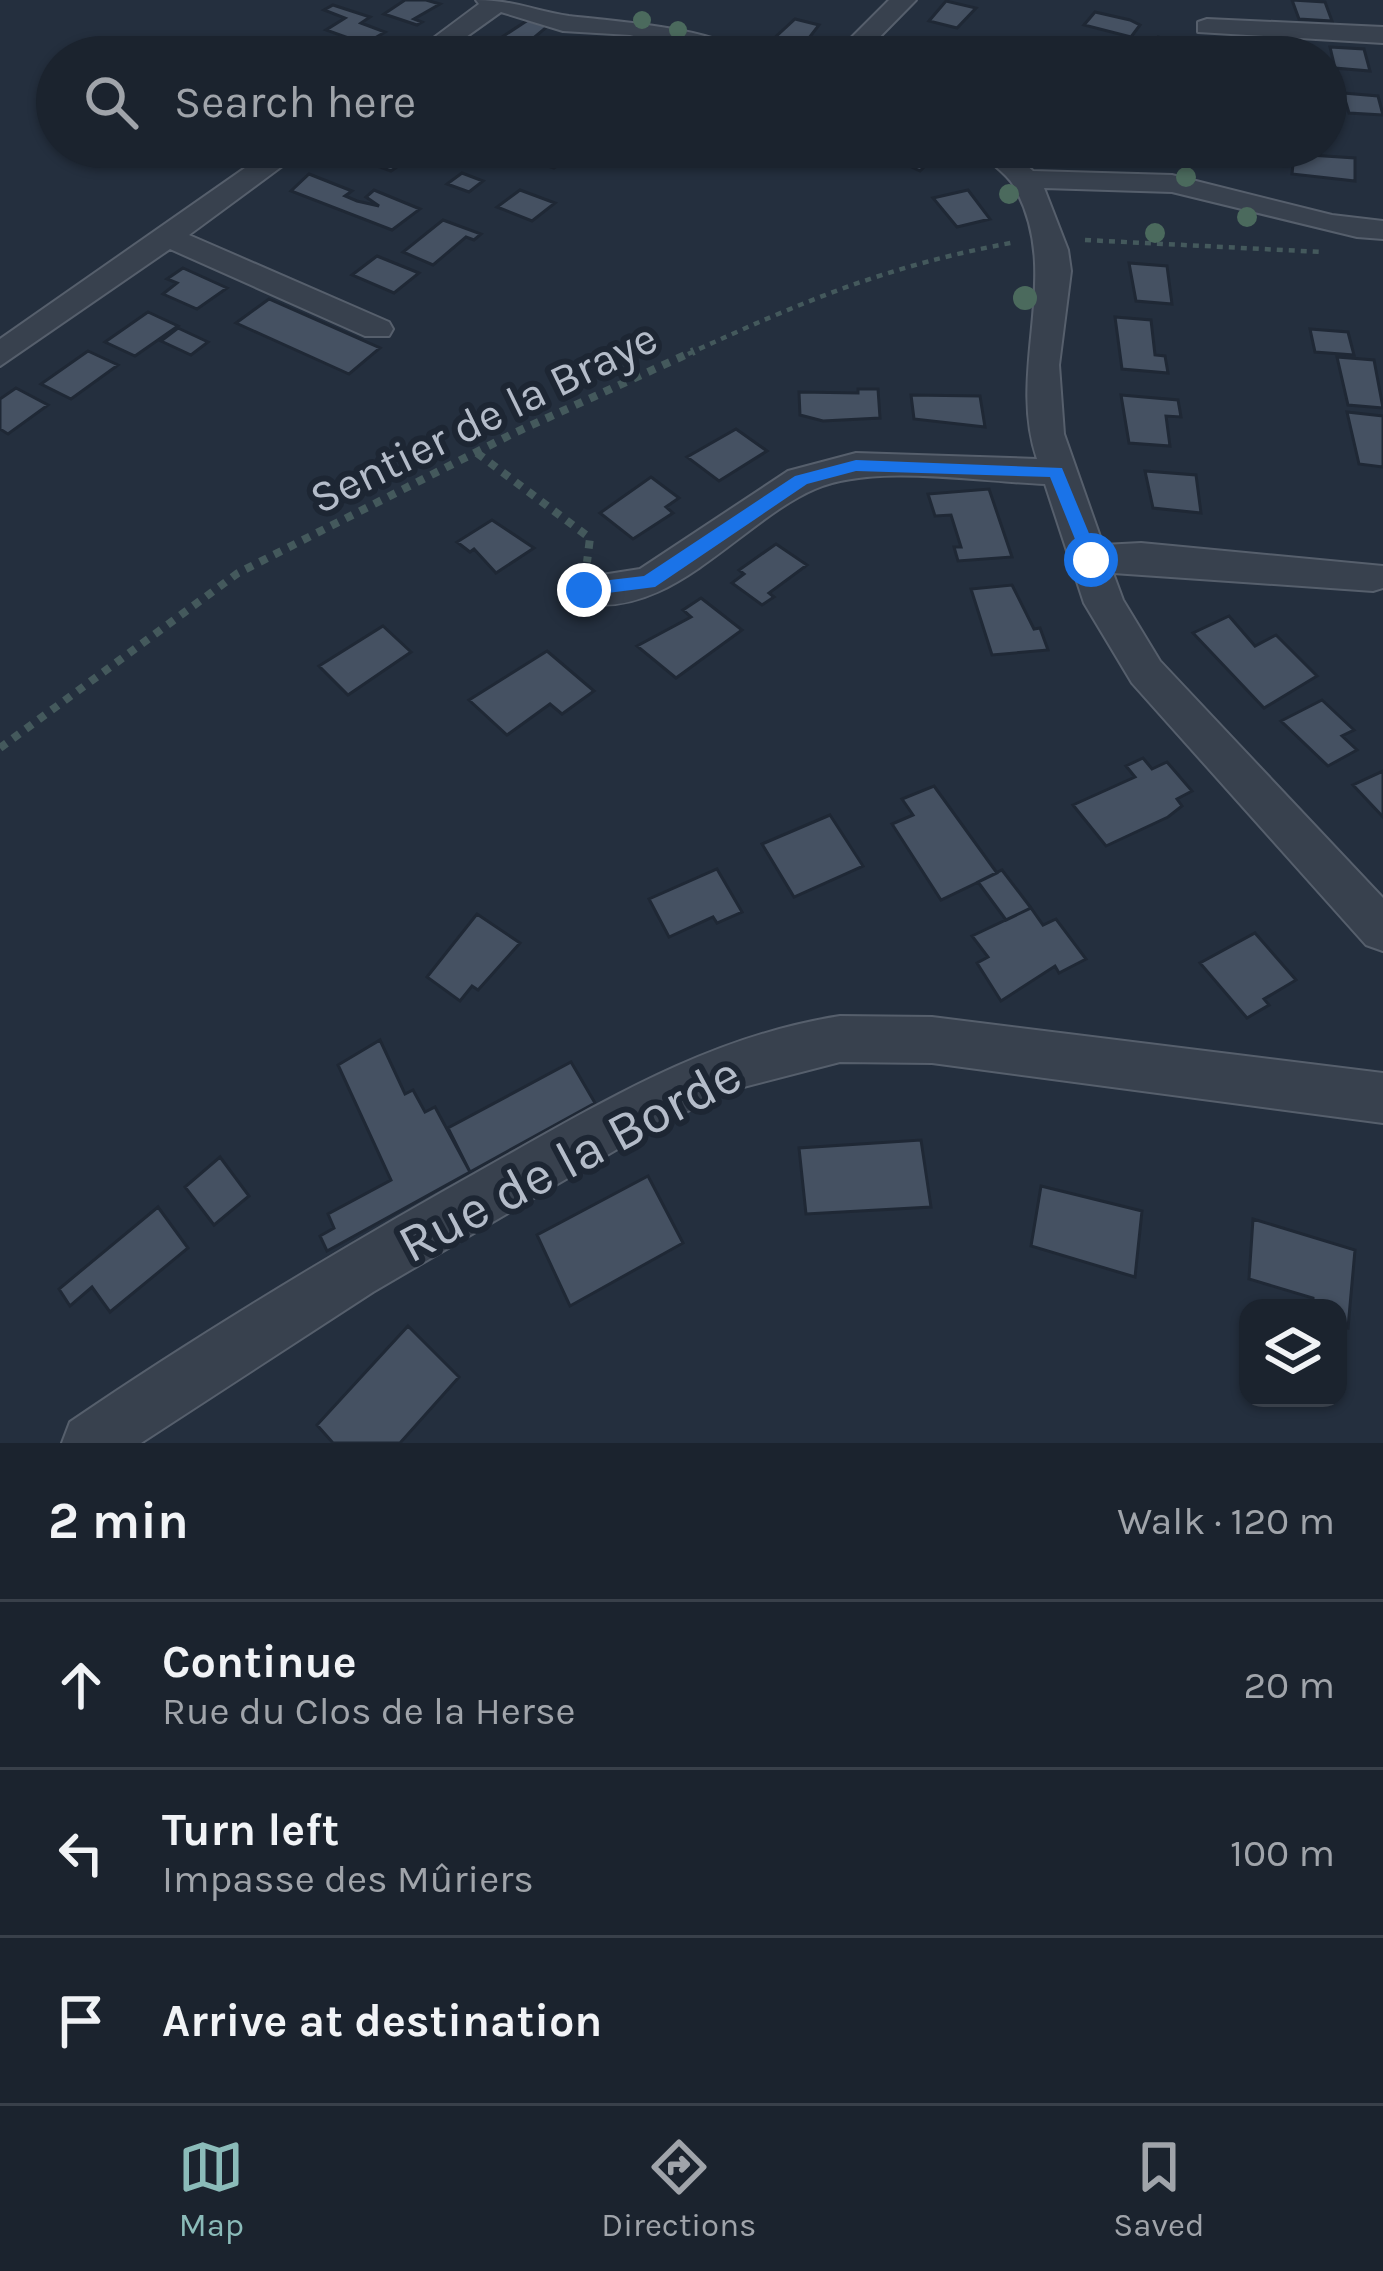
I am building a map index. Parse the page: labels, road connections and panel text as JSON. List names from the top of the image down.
{
  "streets": {
    "street": ["Rue de la Borde"],
    "path": ["Sentier de la Braye"]
  },
  "page": {
    "search": "Search here",
    "heading": ["2 min", "Walk · 120 m"],
    "list": [
      ["Continue", "Rue du Clos de la Herse", "20 m"],
      ["Turn left", "Impasse des Mûriers", "100 m"],
      "Arrive at destination"
    ],
    "nav": ["Map", "Directions", "Saved"]
  }
}
